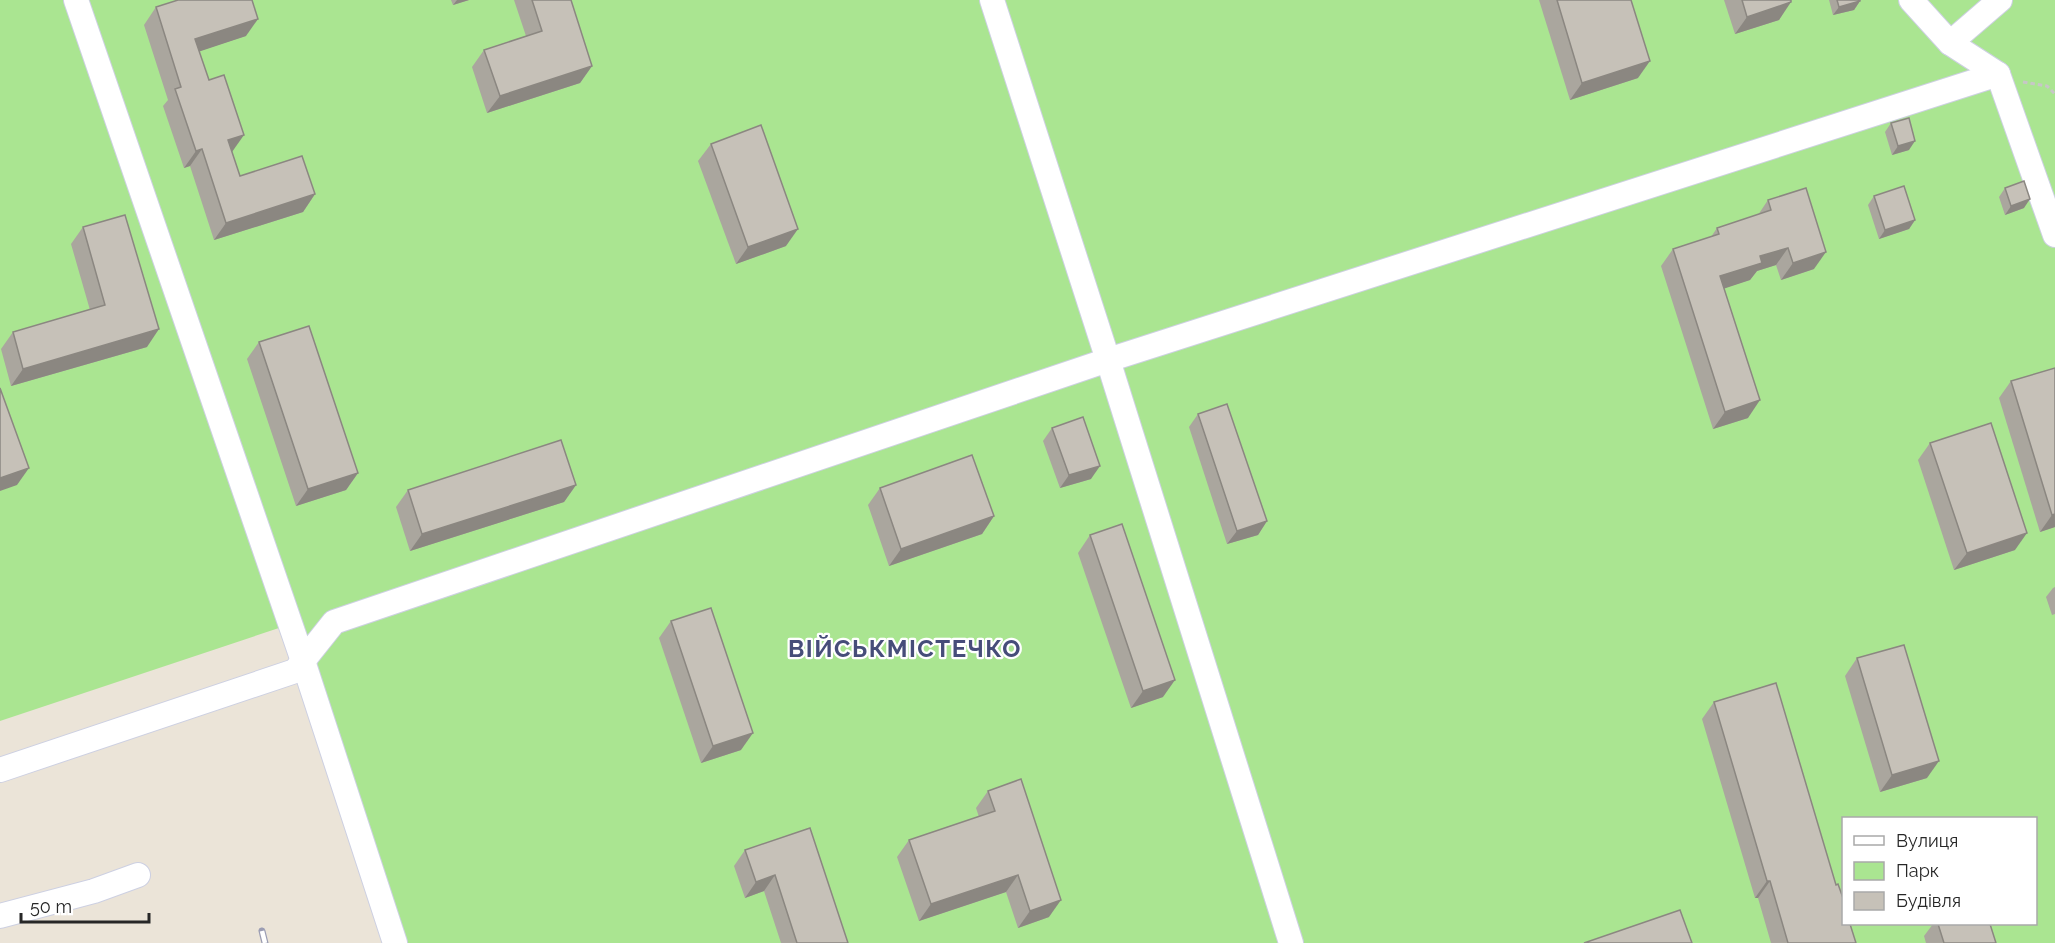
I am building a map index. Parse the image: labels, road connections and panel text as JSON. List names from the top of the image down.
{
  "districts": ["ВІЙСЬКМІСТЕЧКО"],
  "legend": ["Вулиця", "Парк", "Будівля"],
  "scale_bar": "50 m"
}
